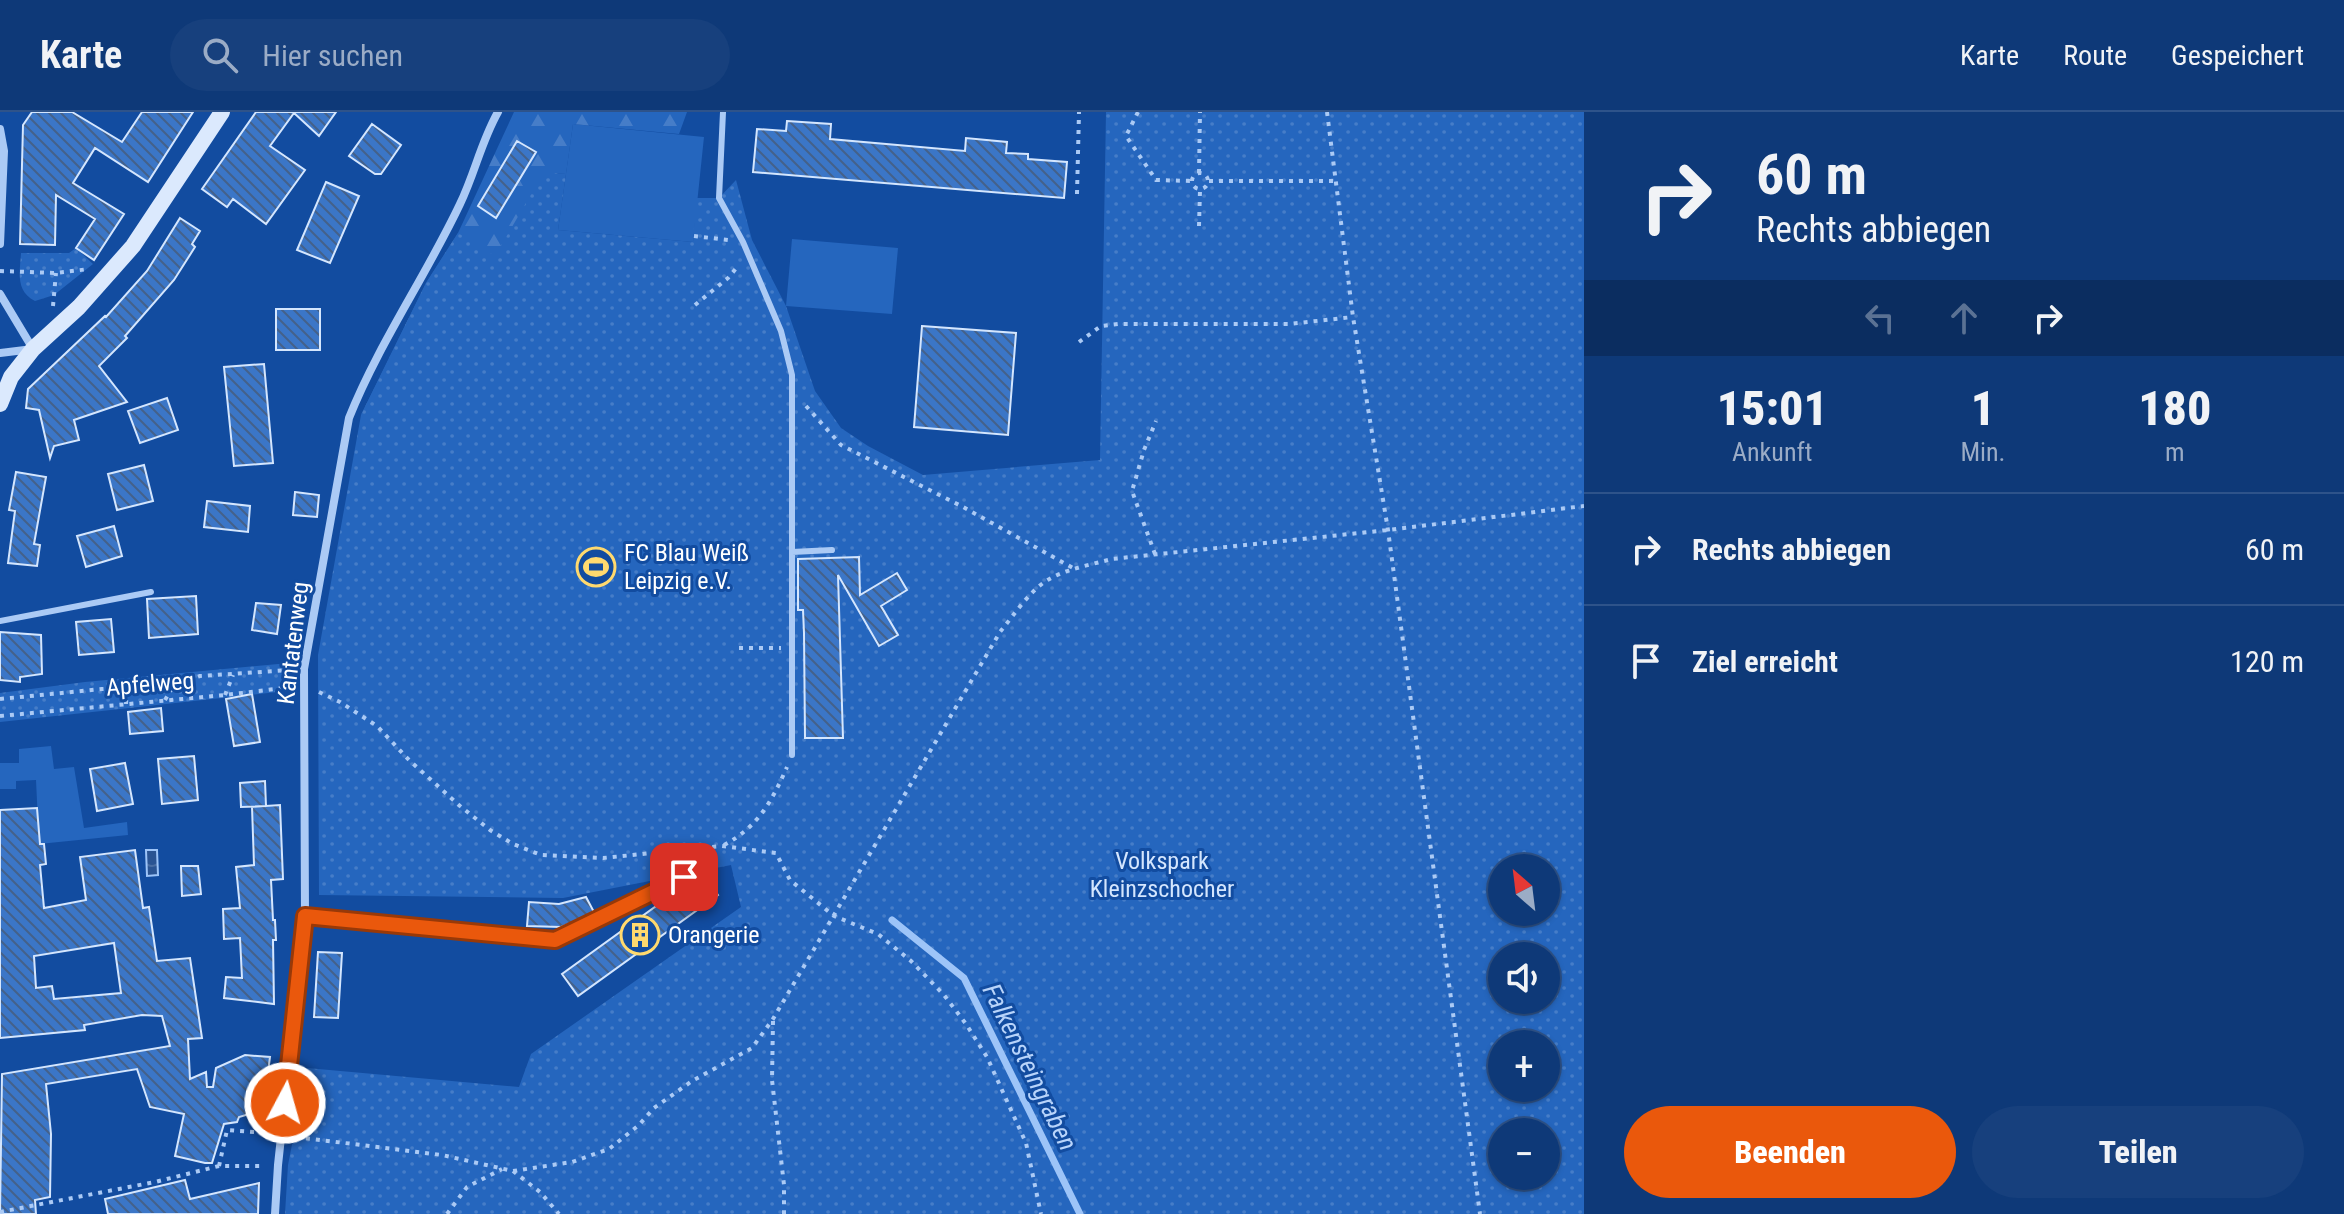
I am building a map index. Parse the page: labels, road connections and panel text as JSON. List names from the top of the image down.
{
  "streets": {
    "street": ["Kantatenweg"],
    "path": ["Apfelweg"]
  },
  "crossings": [
    ["Kantatenweg", "Apfelweg"]
  ],
  "water": ["Falkensteingraben"],
  "parks": ["Volkspark Kleinzschocher"],
  "places": {
    "sports": ["FC Blau Weiß Leipzig e.V."],
    "building": ["Orangerie"]
  },
  "north": "top left",
  "page": {
    "header": "Karte",
    "search": "Hier suchen",
    "nav": ["Karte", "Route", "Gespeichert"],
    "turn": ["60 m", "Rechts abbiegen"],
    "eta": [
      "15:01",
      "Ankunft",
      "1",
      "Min.",
      "180",
      "m"
    ],
    "list": [
      {
        "name": "Rechts abbiegen",
        "value": "60 m"
      },
      {
        "name": "Ziel erreicht",
        "value": "120 m"
      }
    ],
    "map_buttons": ["+", "−"],
    "buttons": ["Beenden", "Teilen"]
  }
}
